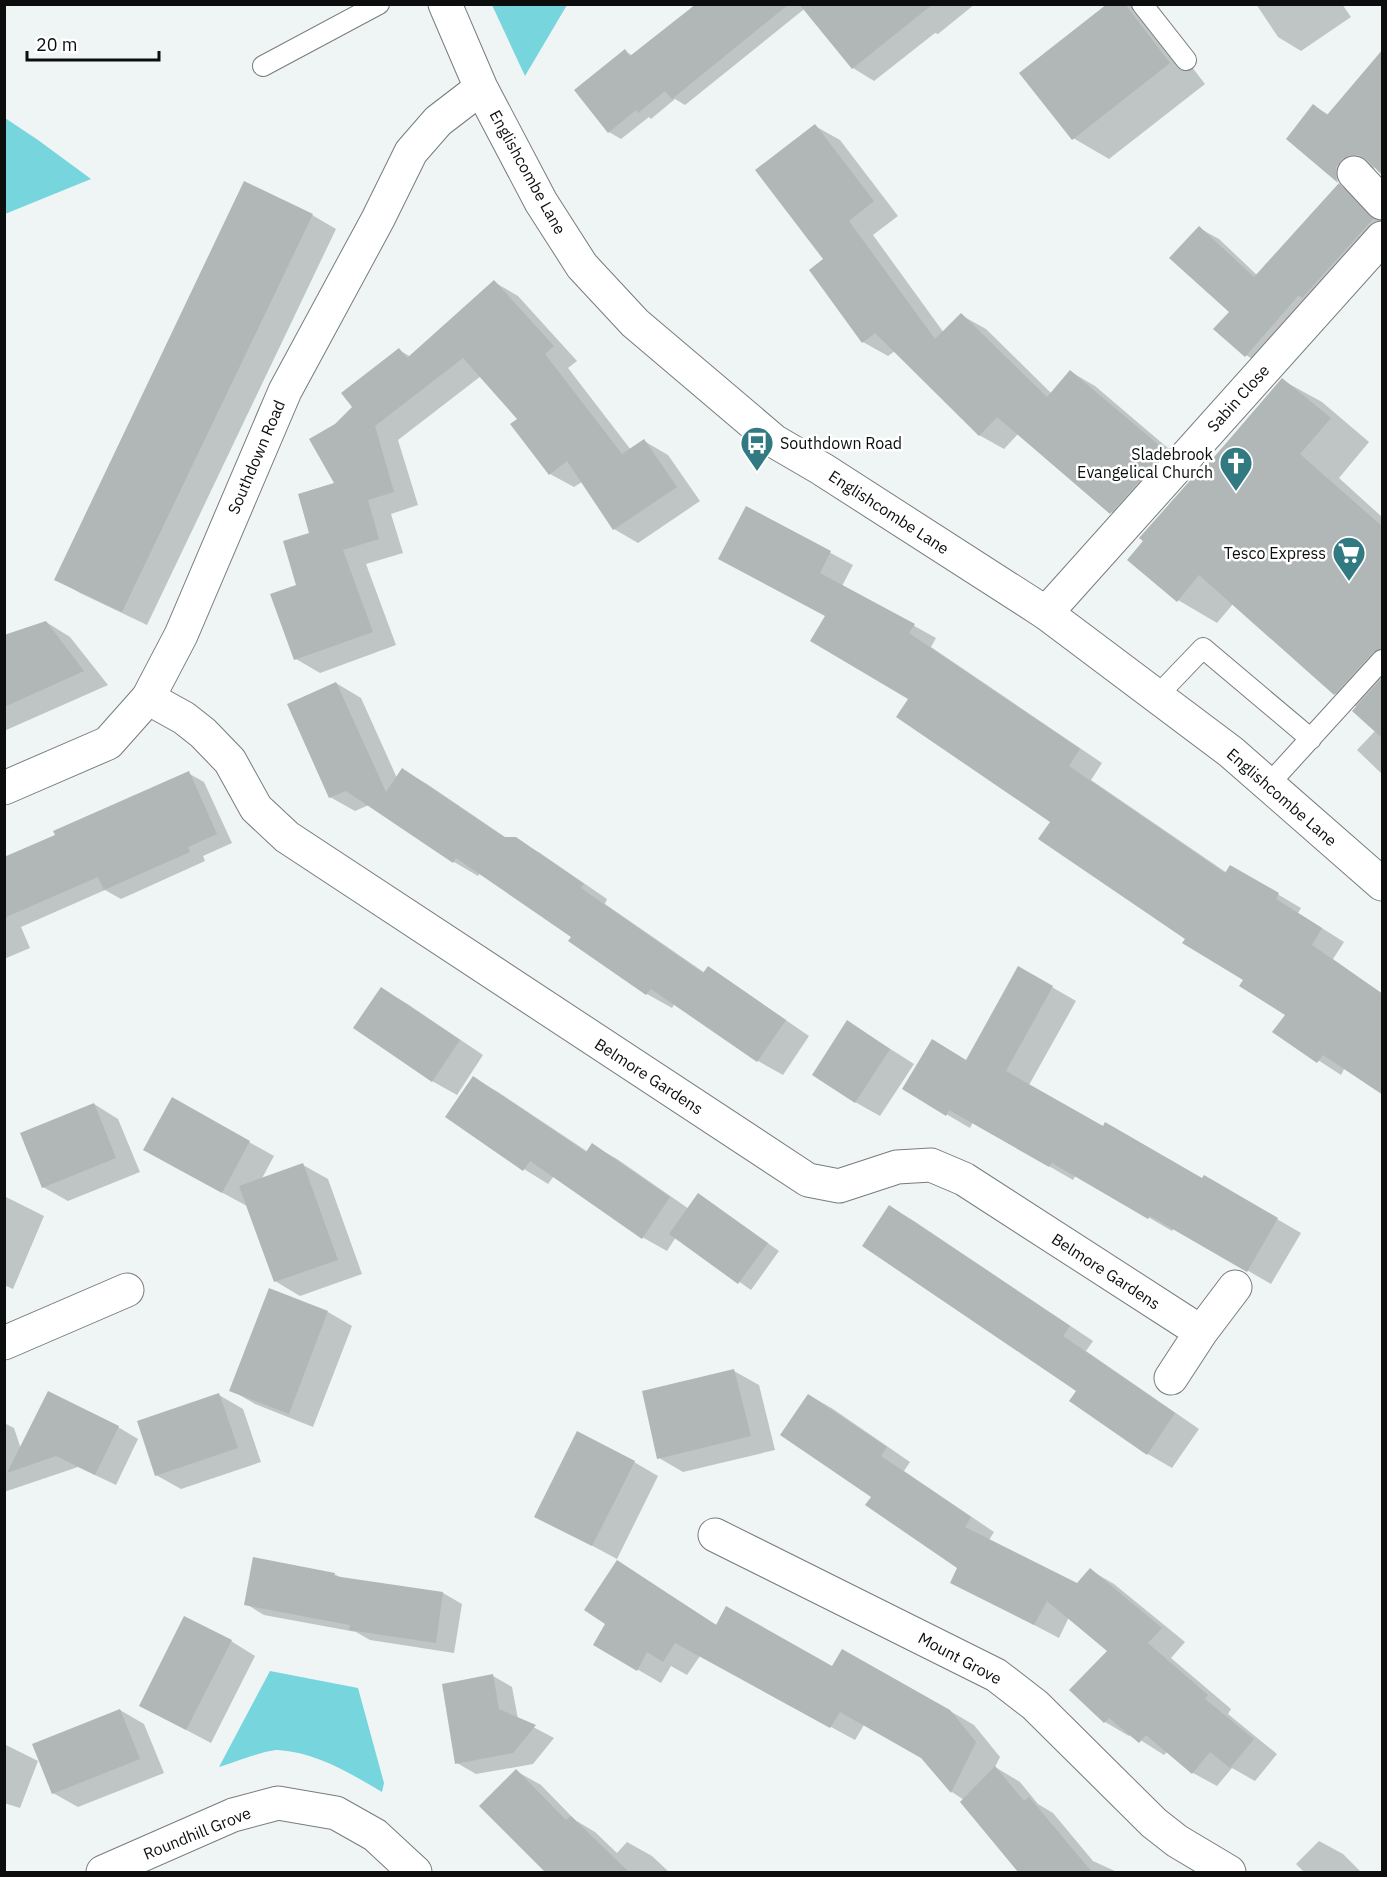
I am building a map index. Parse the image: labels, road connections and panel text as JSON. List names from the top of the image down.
{
  "streets": {
    "street": [
      "Englishcombe Lane",
      "Sabin Close",
      "Southdown Road",
      "Belmore Gardens",
      "Mount Grove",
      "Roundhill Grove"
    ]
  },
  "crossings": [
    ["Englishcombe Lane", "Sabin Close"],
    ["Englishcombe Lane", "Southdown Road"],
    ["Southdown Road", "Belmore Gardens"]
  ],
  "places": {
    "bus stop": ["Southdown Road"],
    "church": ["Sladebrook Evangelical Church"],
    "supermarket": ["Tesco Express"]
  },
  "scale_bar": "20 m"
}
